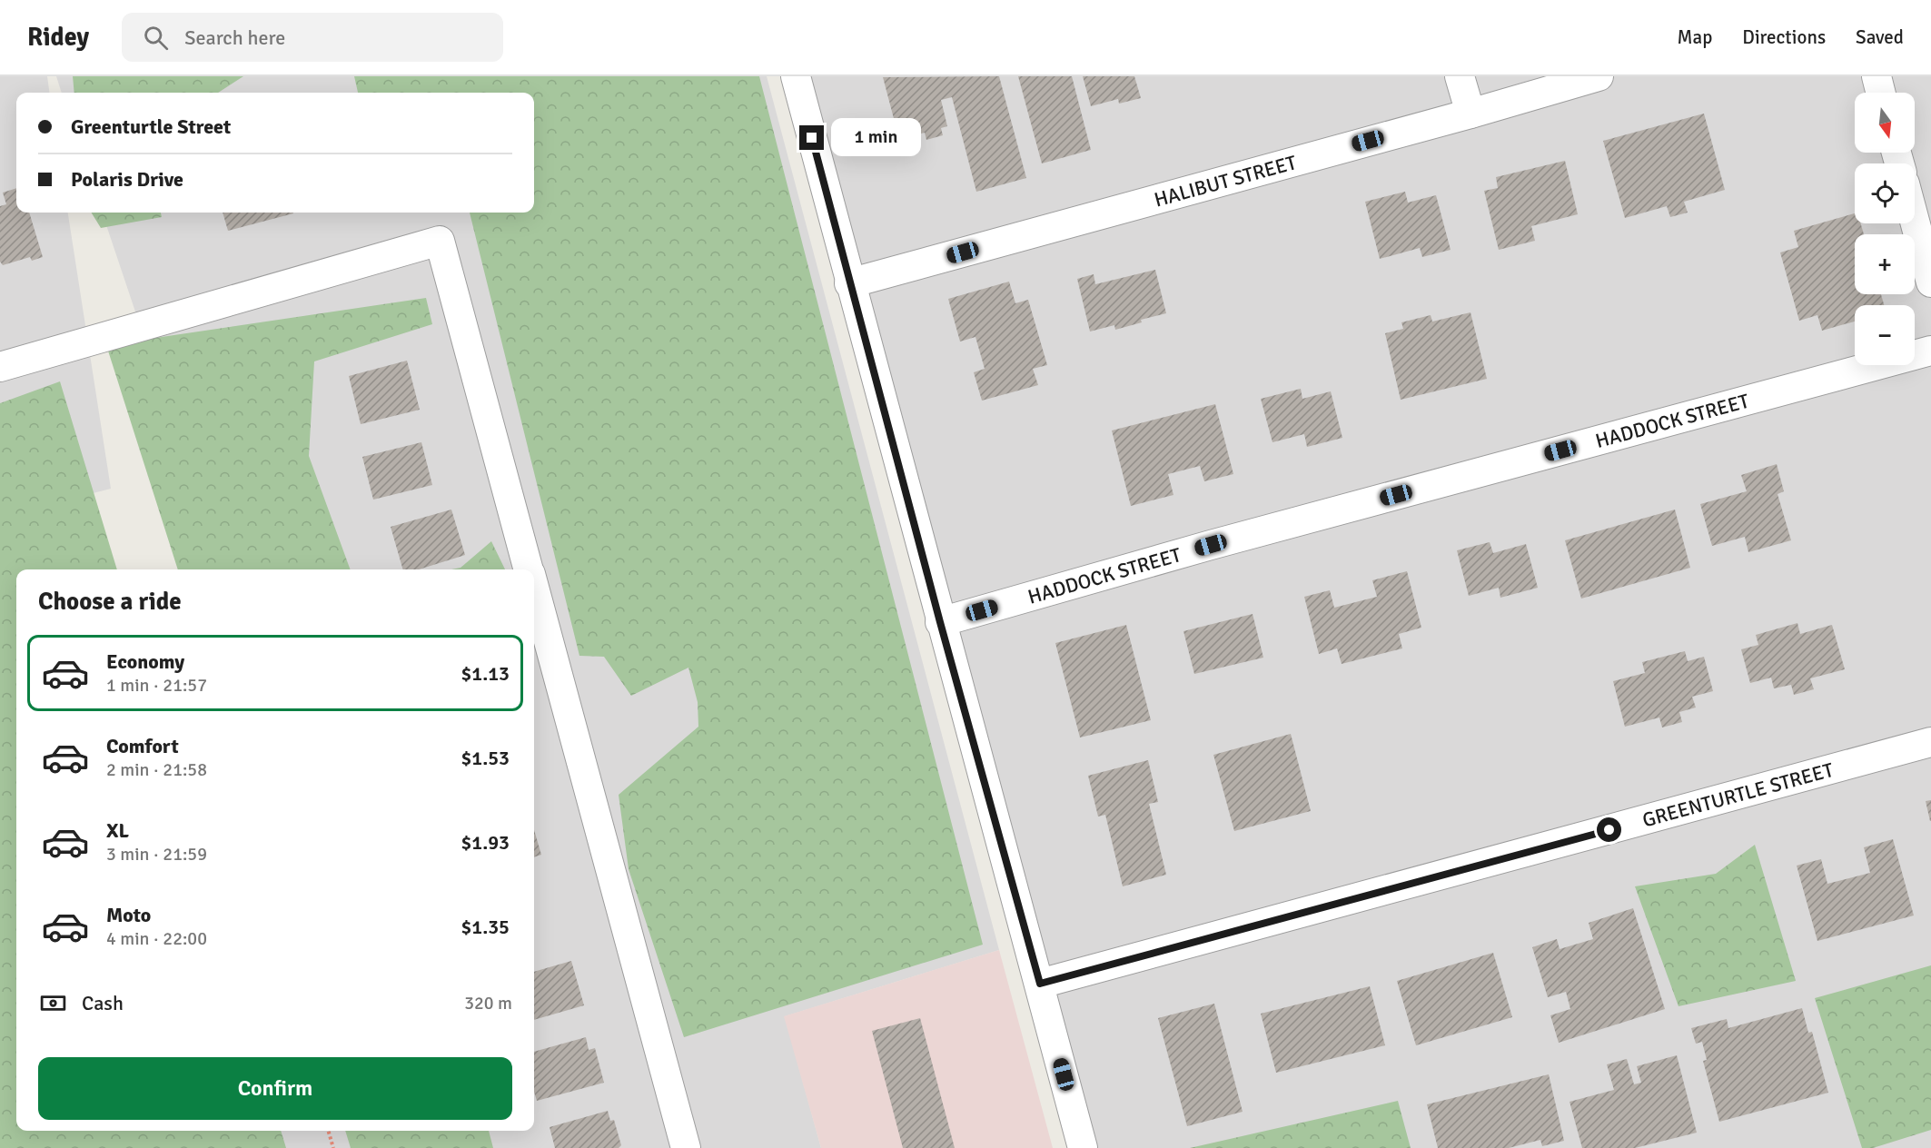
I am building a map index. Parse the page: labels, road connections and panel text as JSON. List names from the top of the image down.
{
  "streets": {
    "street": ["HALIBUT STREET", "HADDOCK STREET", "GREENTURTLE STREET"]
  },
  "north": "bottom",
  "page": {
    "header": "Ridey",
    "search": "Search here",
    "nav": ["Map", "Directions", "Saved"],
    "map_buttons": ["+", "−"],
    "banner": ["Greenturtle Street", "Polaris Drive"],
    "bubble": "1 min",
    "heading": "Choose a ride",
    "list": [
      {
        "name": "Economy",
        "note": "1 min · 21:57",
        "value": "$1.13"
      },
      {
        "name": "Comfort",
        "note": "2 min · 21:58",
        "value": "$1.53"
      },
      {
        "name": "XL",
        "note": "3 min · 21:59",
        "value": "$1.93"
      },
      {
        "name": "Moto",
        "note": "4 min · 22:00",
        "value": "$1.35"
      }
    ],
    "pay": ["Cash", "320 m"],
    "buttons": "Confirm"
  }
}
